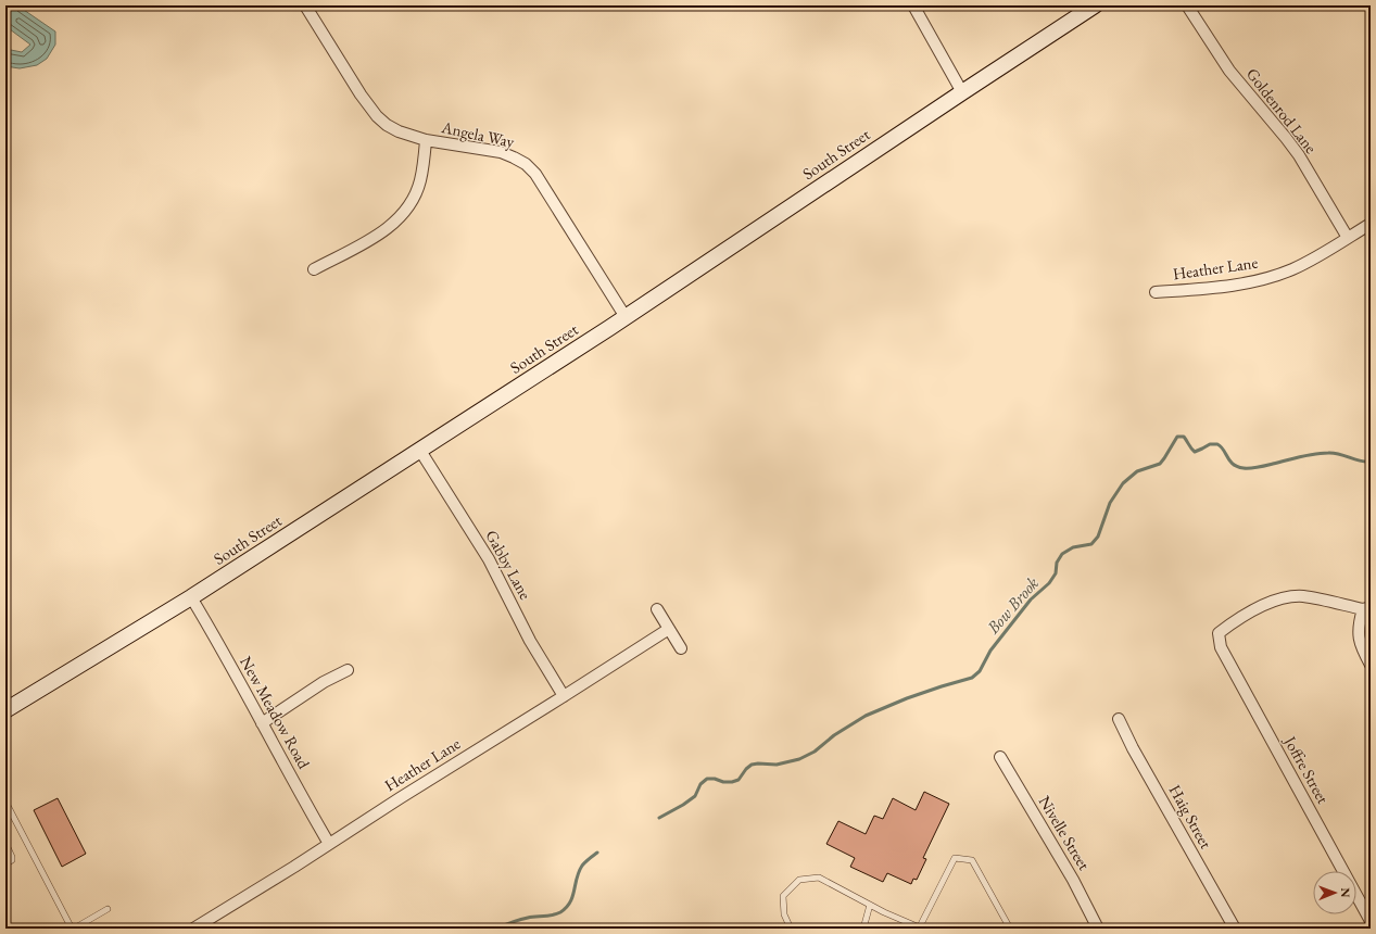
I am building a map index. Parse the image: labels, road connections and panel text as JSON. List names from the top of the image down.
{
  "streets": {
    "main road": ["South Street"],
    "street": [
      "Goldenrod Lane",
      "Angela Way",
      "Heather Lane",
      "Gabby Lane",
      "New Meadow Road",
      "Joffre Street",
      "Haig Street",
      "Nivelle Street"
    ]
  },
  "crossings": [
    ["Goldenrod Lane", "Heather Lane"],
    ["Angela Way", "South Street"],
    ["South Street", "Gabby Lane"],
    ["South Street", "New Meadow Road"],
    ["Heather Lane", "Gabby Lane"],
    ["Heather Lane", "New Meadow Road"]
  ],
  "water": ["Bow Brook"],
  "north": "right"
}
